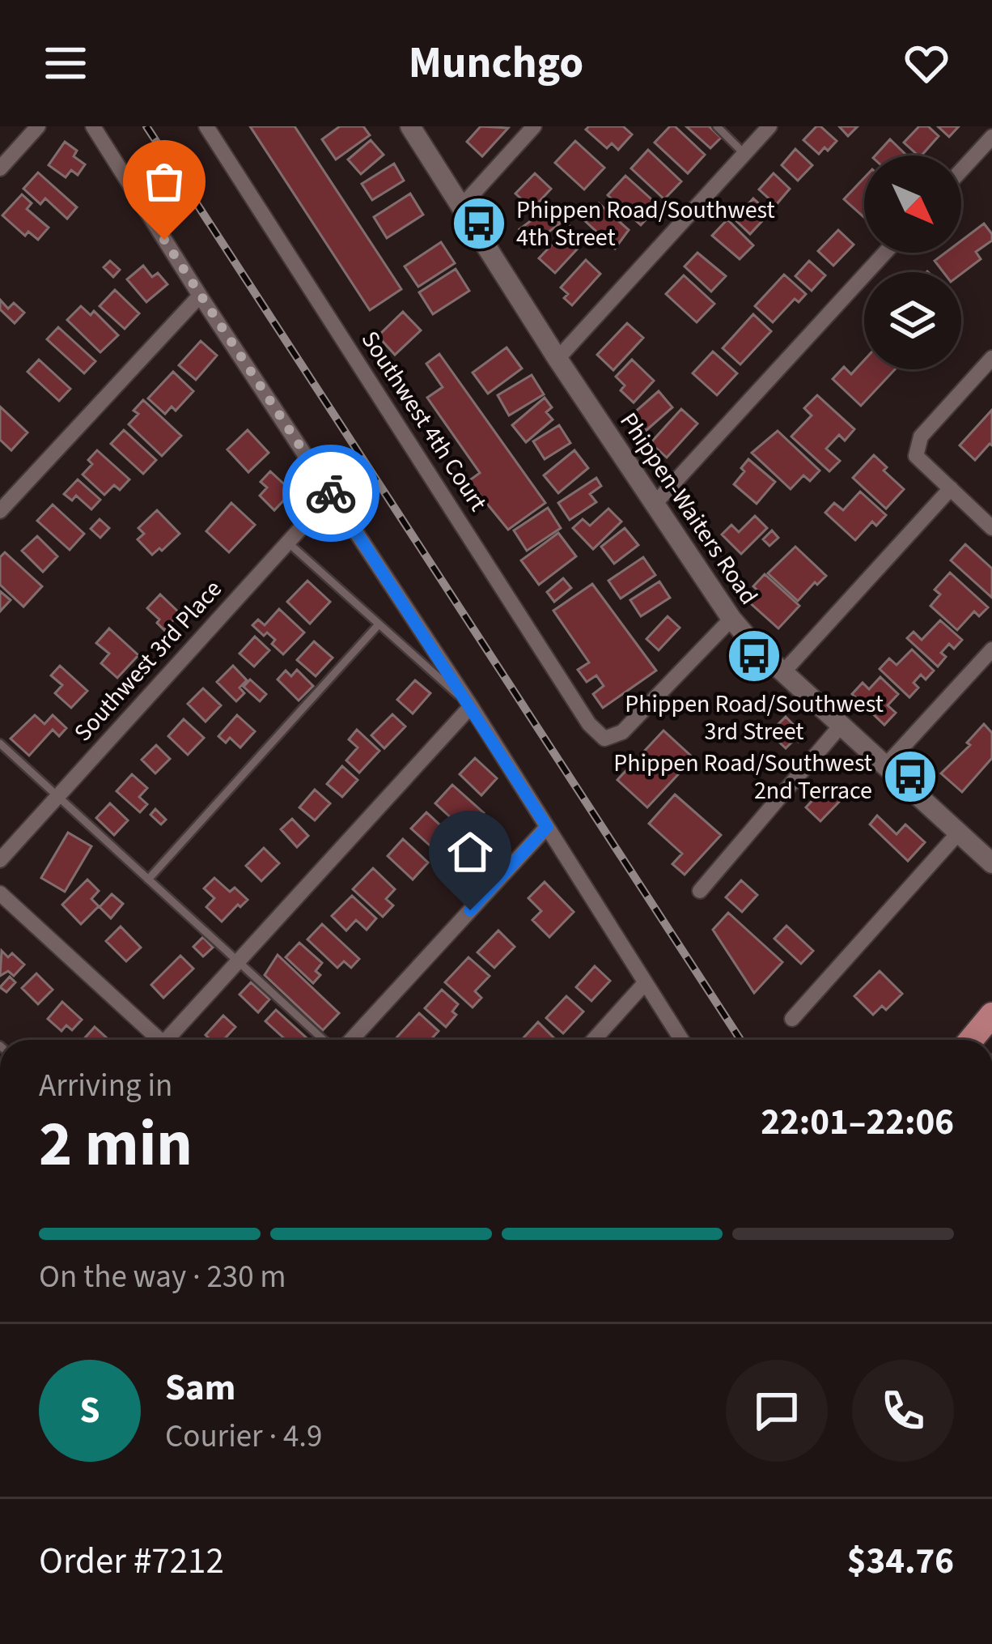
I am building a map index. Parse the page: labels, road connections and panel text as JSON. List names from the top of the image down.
{
  "streets": {
    "street": ["Southwest 4th Court", "Phippen-Waiters Road", "Southwest 3rd Place"]
  },
  "crossings": [
    ["Southwest 4th Court", "Phippen-Waiters Road"]
  ],
  "places": {
    "bus stop": ["Phippen Road/Southwest 4th Street", "Phippen Road/Southwest 3rd Street", "Phippen Road/Southwest 2nd Terrace"]
  },
  "north": "bottom right",
  "page": {
    "header": "Munchgo",
    "heading": ["2 min", "Arriving in", "22:01–22:06"],
    "panel": [
      "Sam",
      "Courier · 4.9",
      "Order #7212",
      "$34.76"
    ],
    "bar": "On the way · 230 m",
    "round": "S"
  }
}
